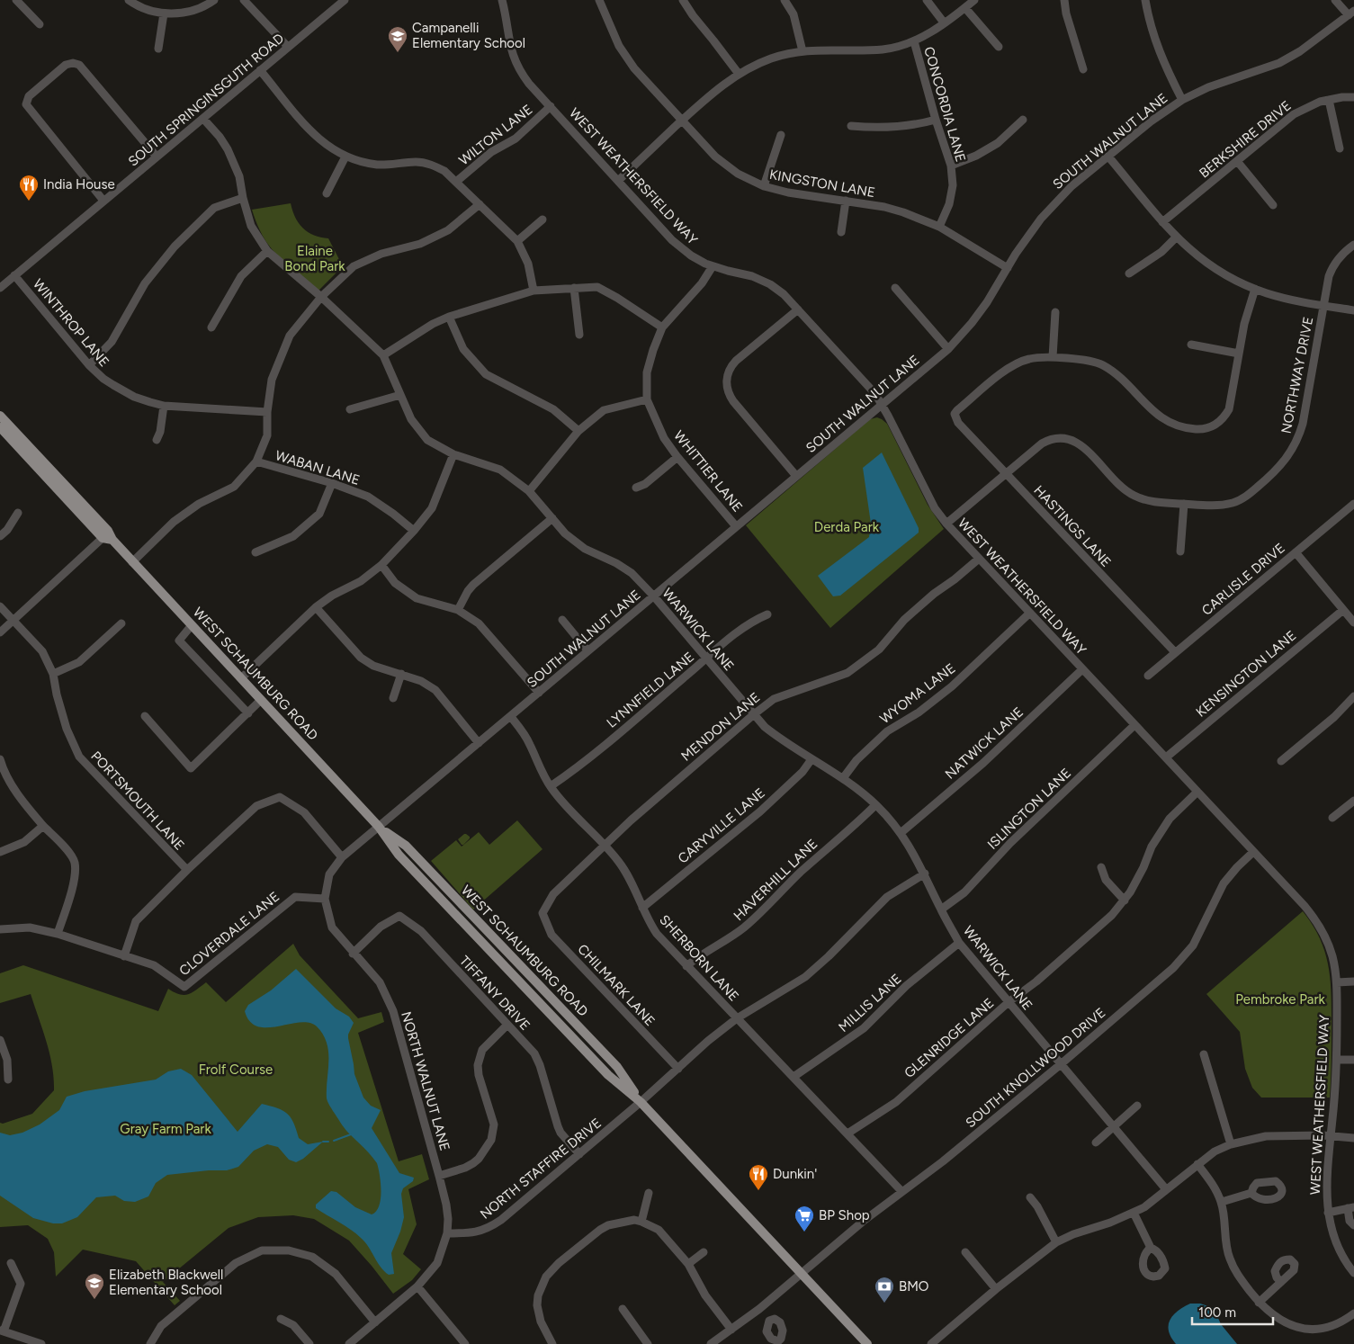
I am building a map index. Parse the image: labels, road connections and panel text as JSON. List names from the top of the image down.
{
  "streets": {
    "main road": ["WEST SCHAUMBURG ROAD"],
    "street": [
      "SOUTH SPRINGINSGUTH ROAD",
      "CONCORDIA LANE",
      "WILTON LANE",
      "BERKSHIRE DRIVE",
      "SOUTH WALNUT LANE",
      "WEST WEATHERSFIELD WAY",
      "KINGSTON LANE",
      "WINTHROP LANE",
      "NORTHWAY DRIVE",
      "WABAN LANE",
      "WHITTIER LANE",
      "HASTINGS LANE",
      "CARLISLE DRIVE",
      "WARWICK LANE",
      "KENSINGTON LANE",
      "LYNNFIELD LANE",
      "WYOMA LANE",
      "MENDON LANE",
      "NATWICK LANE",
      "PORTSMOUTH LANE",
      "ISLINGTON LANE",
      "CARYVILLE LANE",
      "HAVERHILL LANE",
      "CLOVERDALE LANE",
      "SHERBORN LANE",
      "CHILMARK LANE",
      "TIFFANY DRIVE",
      "MILLIS LANE",
      "GLENRIDGE LANE",
      "SOUTH KNOLLWOOD DRIVE",
      "NORTH WALNUT LANE",
      "NORTH STAFFIRE DRIVE"
    ]
  },
  "crossings": [
    ["SOUTH SPRINGINSGUTH ROAD", "WINTHROP LANE"],
    ["SOUTH SPRINGINSGUTH ROAD", "WARWICK LANE"],
    ["CONCORDIA LANE", "KINGSTON LANE"],
    ["WILTON LANE", "WEST WEATHERSFIELD WAY"],
    ["SOUTH WALNUT LANE", "WEST WEATHERSFIELD WAY"],
    ["SOUTH WALNUT LANE", "KINGSTON LANE"],
    ["SOUTH WALNUT LANE", "WHITTIER LANE"],
    ["SOUTH WALNUT LANE", "WARWICK LANE"],
    ["SOUTH WALNUT LANE", "WEST SCHAUMBURG ROAD"],
    ["SOUTH WALNUT LANE", "SHERBORN LANE"],
    ["SOUTH WALNUT LANE", "NORTH WALNUT LANE"],
    ["WEST WEATHERSFIELD WAY", "NORTHWAY DRIVE"],
    ["WEST WEATHERSFIELD WAY", "WHITTIER LANE"],
    ["WEST WEATHERSFIELD WAY", "KENSINGTON LANE"],
    ["WEST WEATHERSFIELD WAY", "WYOMA LANE"],
    ["WEST WEATHERSFIELD WAY", "MENDON LANE"],
    ["WEST WEATHERSFIELD WAY", "NATWICK LANE"],
    ["WEST WEATHERSFIELD WAY", "ISLINGTON LANE"],
    ["WEST WEATHERSFIELD WAY", "GLENRIDGE LANE"],
    ["WEST WEATHERSFIELD WAY", "SOUTH KNOLLWOOD DRIVE"],
    ["NORTHWAY DRIVE", "HASTINGS LANE"],
    ["HASTINGS LANE", "CARLISLE DRIVE"],
    ["WARWICK LANE", "LYNNFIELD LANE"],
    ["WARWICK LANE", "WYOMA LANE"],
    ["WARWICK LANE", "MENDON LANE"],
    ["WARWICK LANE", "NATWICK LANE"],
    ["WARWICK LANE", "ISLINGTON LANE"],
    ["WARWICK LANE", "CARYVILLE LANE"],
    ["WARWICK LANE", "HAVERHILL LANE"],
    ["WARWICK LANE", "MILLIS LANE"],
    ["WARWICK LANE", "GLENRIDGE LANE"],
    ["WARWICK LANE", "SOUTH KNOLLWOOD DRIVE"],
    ["WARWICK LANE", "NORTH STAFFIRE DRIVE"],
    ["WEST SCHAUMBURG ROAD", "SOUTH KNOLLWOOD DRIVE"],
    ["WEST SCHAUMBURG ROAD", "NORTH WALNUT LANE"],
    ["WEST SCHAUMBURG ROAD", "NORTH STAFFIRE DRIVE"],
    ["LYNNFIELD LANE", "SHERBORN LANE"],
    ["MENDON LANE", "SHERBORN LANE"],
    ["MENDON LANE", "CHILMARK LANE"],
    ["CARYVILLE LANE", "SHERBORN LANE"],
    ["HAVERHILL LANE", "SHERBORN LANE"],
    ["CLOVERDALE LANE", "NORTH WALNUT LANE"],
    ["SHERBORN LANE", "MILLIS LANE"],
    ["SHERBORN LANE", "GLENRIDGE LANE"],
    ["SHERBORN LANE", "SOUTH KNOLLWOOD DRIVE"],
    ["SHERBORN LANE", "NORTH STAFFIRE DRIVE"],
    ["CHILMARK LANE", "NORTH STAFFIRE DRIVE"],
    ["TIFFANY DRIVE", "NORTH WALNUT LANE"],
    ["TIFFANY DRIVE", "NORTH STAFFIRE DRIVE"],
    ["NORTH WALNUT LANE", "NORTH STAFFIRE DRIVE"]
  ],
  "parks": [
    "Elaine Bond Park",
    "Derda Park",
    "Pembroke Park",
    "Frolf Course",
    "Gray Farm Park"
  ],
  "places": {
    "school or university": ["Campanelli Elementary School", "Elizabeth Blackwell Elementary School"],
    "restaurant": ["India House", "Dunkin'"],
    "supermarket": ["BP Shop"],
    "bank": ["BMO"]
  },
  "scale_bar": "100 m"
}
